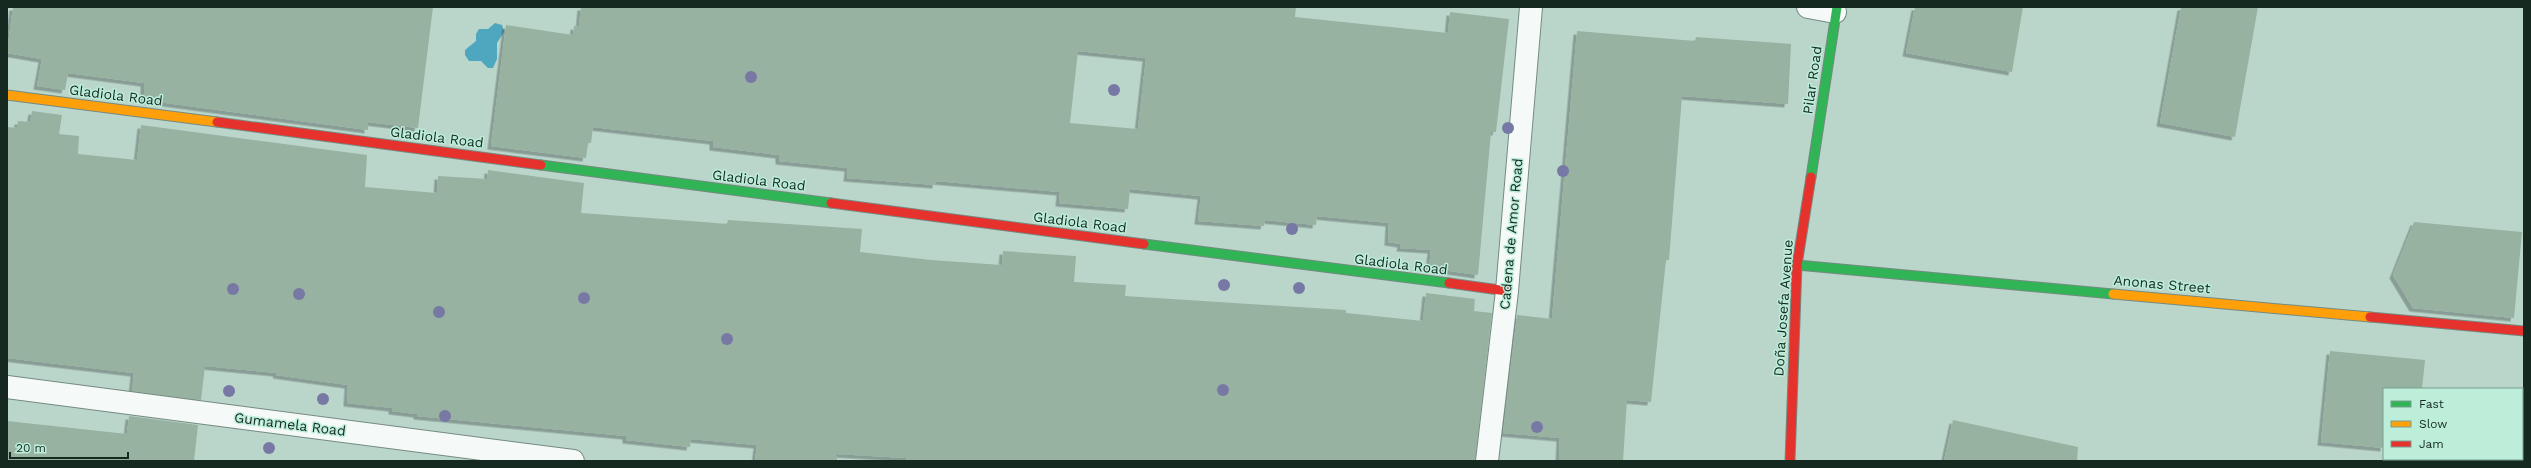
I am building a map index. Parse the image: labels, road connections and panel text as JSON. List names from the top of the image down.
{
  "streets": {
    "street": [
      "Pilar Road",
      "Gladiola Road",
      "Cadena de Amor Road",
      "Anonas Street",
      "Doña Josefa Avenue",
      "Gumamela Road"
    ]
  },
  "crossings": [
    ["Pilar Road", "Doña Josefa Avenue"],
    ["Gladiola Road", "Cadena de Amor Road"],
    ["Anonas Street", "Doña Josefa Avenue"]
  ],
  "legend": ["Fast", "Slow", "Jam"],
  "scale_bar": "20 m"
}
